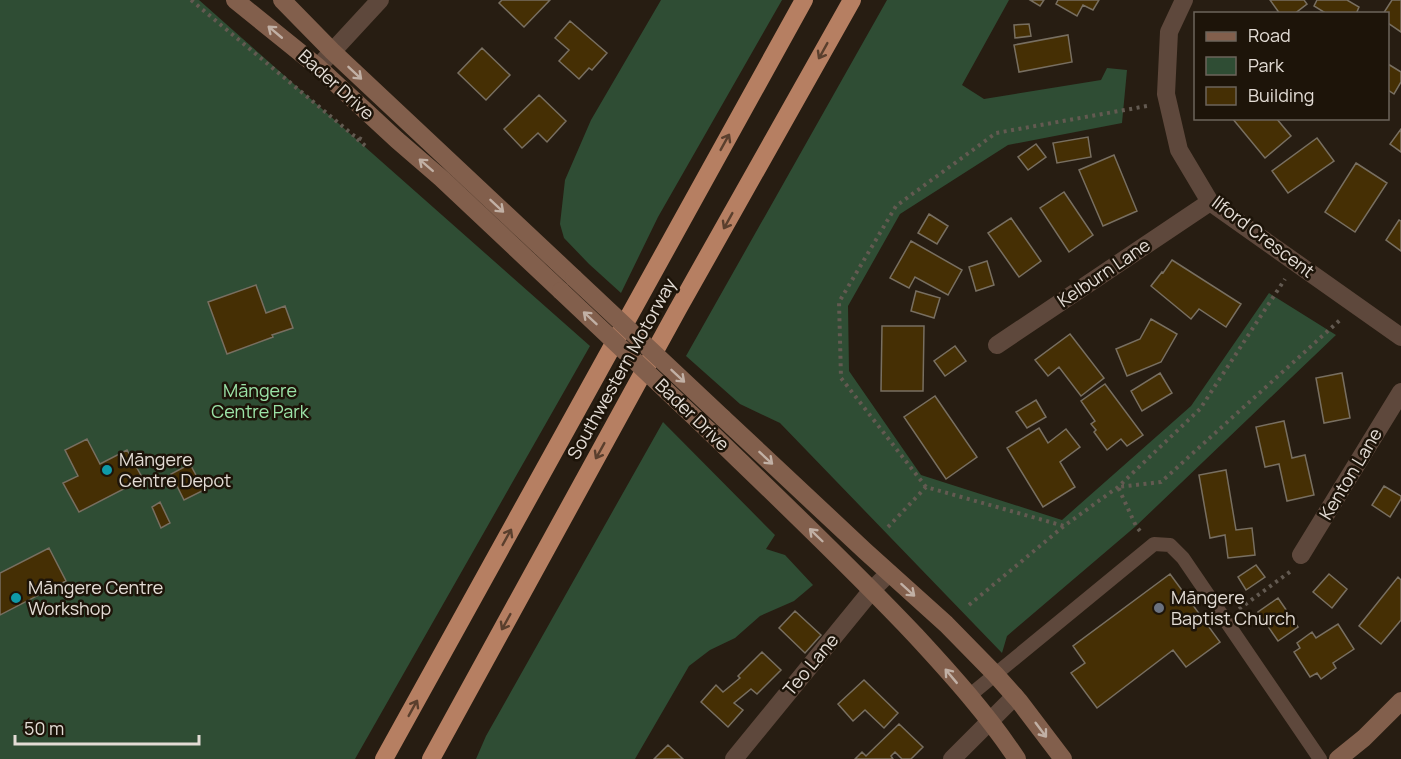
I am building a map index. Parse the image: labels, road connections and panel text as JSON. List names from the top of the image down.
{
  "streets": {
    "highway": ["Southwestern Motorway"],
    "main road": ["Bader Drive"],
    "street": [
      "Ilford Crescent",
      "Kelburn Lane",
      "Kenton Lane",
      "Teo Lane"
    ]
  },
  "crossings": [
    ["Bader Drive", "Teo Lane"],
    ["Ilford Crescent", "Kelburn Lane"]
  ],
  "parks": ["Māngere Centre Park"],
  "places": ["Māngere Centre Depot", "Māngere Centre Workshop", "Māngere Baptist Church"],
  "legend": ["Road", "Park", "Building"],
  "scale_bar": "50 m"
}
